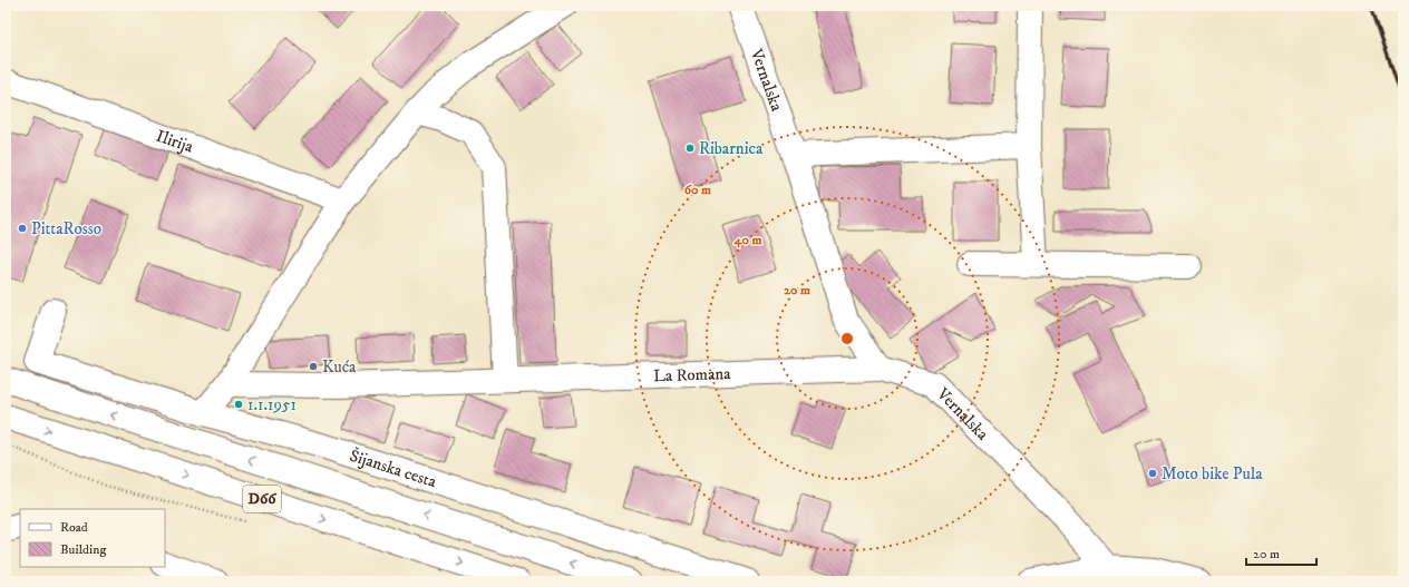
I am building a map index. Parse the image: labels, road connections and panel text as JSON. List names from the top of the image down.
{
  "streets": {
    "street": [
      "Vernalska",
      "Ilirija",
      "La Romana",
      "Šijanska cesta",
      "D66"
    ]
  },
  "crossings": [
    ["Vernalska", "La Romana"]
  ],
  "places": [
    "Ribarnica",
    "PittaRosso",
    "Kuća",
    "1.1.1951",
    "Moto bike Pula"
  ],
  "legend": ["Road", "Building"],
  "scale_bar": "20 m",
  "rings": ["60 m", "40 m", "20 m"]
}
